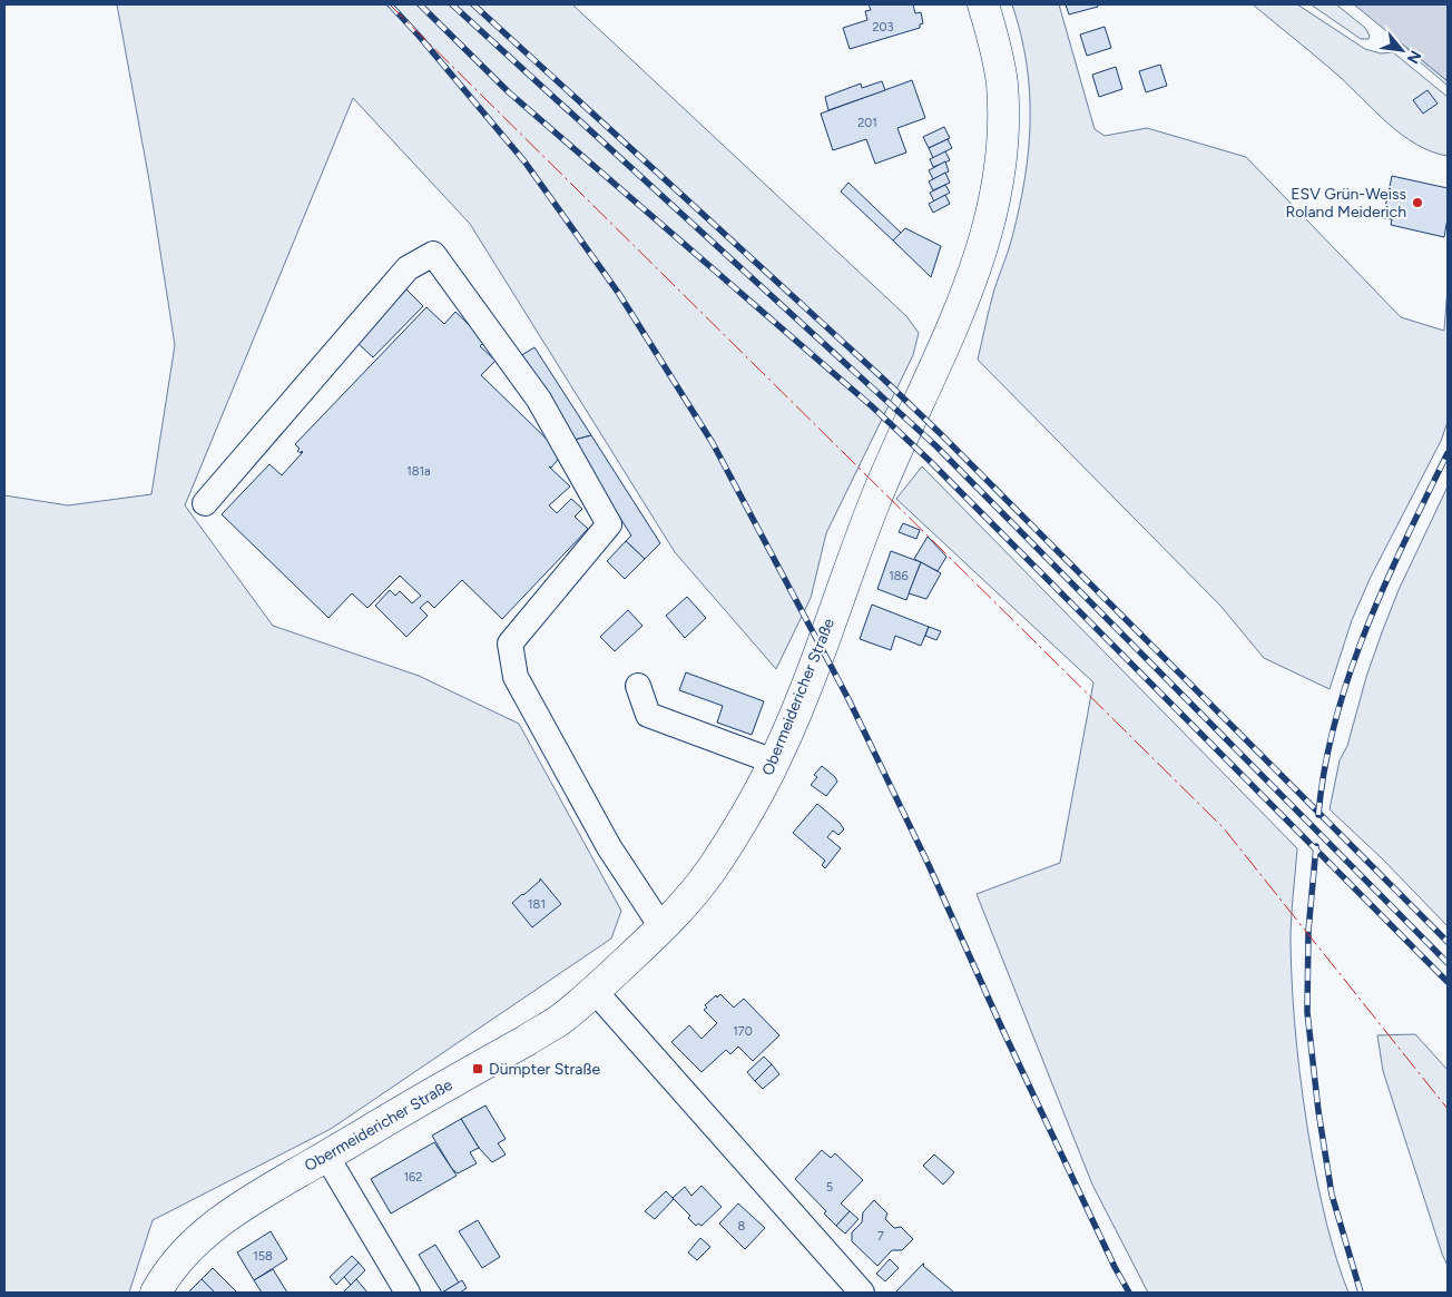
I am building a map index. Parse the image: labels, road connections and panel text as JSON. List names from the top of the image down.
{
  "streets": {
    "main road": ["Obermeidericher Straße"]
  },
  "places": {
    "other": ["ESV Grün-Weiss Roland Meiderich"],
    "transit": ["Dümpter Straße"]
  },
  "house_numbers": [
    "203",
    "201",
    "181a",
    "186",
    "181",
    "170",
    "162",
    "5",
    "8",
    "7",
    "158"
  ],
  "north": "bottom right"
}
